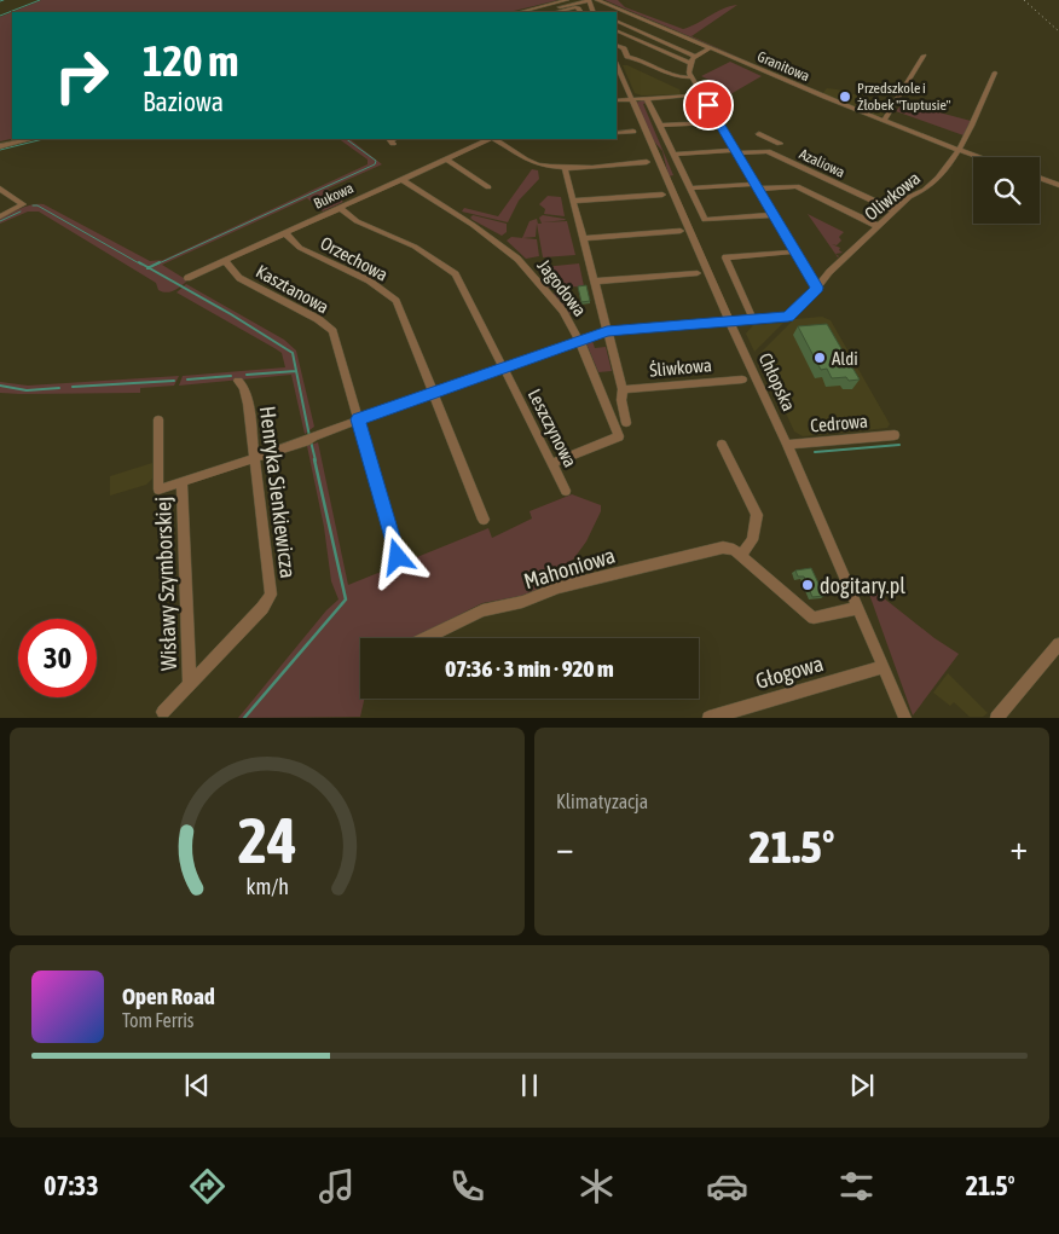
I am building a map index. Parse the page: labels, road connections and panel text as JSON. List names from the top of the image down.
{
  "streets": {
    "street": [
      "Granitowa",
      "Azaliowa",
      "Bukowa",
      "Oliwkowa",
      "Orzechowa",
      "Jagodowa",
      "Kasztanowa",
      "Śliwkowa",
      "Chłopska",
      "Cedrowa",
      "Leszczynowa",
      "Henryka Sienkiewicza",
      "Mahoniowa",
      "Wisławy Szymborskiej",
      "Głogowa"
    ]
  },
  "crossings": [
    ["Granitowa", "Oliwkowa"],
    ["Azaliowa", "Oliwkowa"],
    ["Bukowa", "Orzechowa"],
    ["Bukowa", "Jagodowa"],
    ["Bukowa", "Kasztanowa"],
    ["Bukowa", "Leszczynowa"],
    ["Oliwkowa", "Chłopska"],
    ["Jagodowa", "Leszczynowa"],
    ["Chłopska", "Cedrowa"],
    ["Chłopska", "Mahoniowa"],
    ["Chłopska", "Głogowa"],
    ["Henryka Sienkiewicza", "Wisławy Szymborskiej"]
  ],
  "places": ["Przedszkole i Żłobek \"Tuptusie\"", "Aldi", "dogitary.pl"],
  "page": {
    "turn": ["120 m", "Baziowa"],
    "limit": "30",
    "trip": "07:36 · 3 min · 920 m",
    "tile": "Klimatyzacja",
    "heat": ["−", "21.5°", "+"],
    "song": ["Open Road", "Tom Ferris"],
    "tabs": ["07:33", "21.5°"],
    "gauge": ["24", "km/h"]
  }
}
